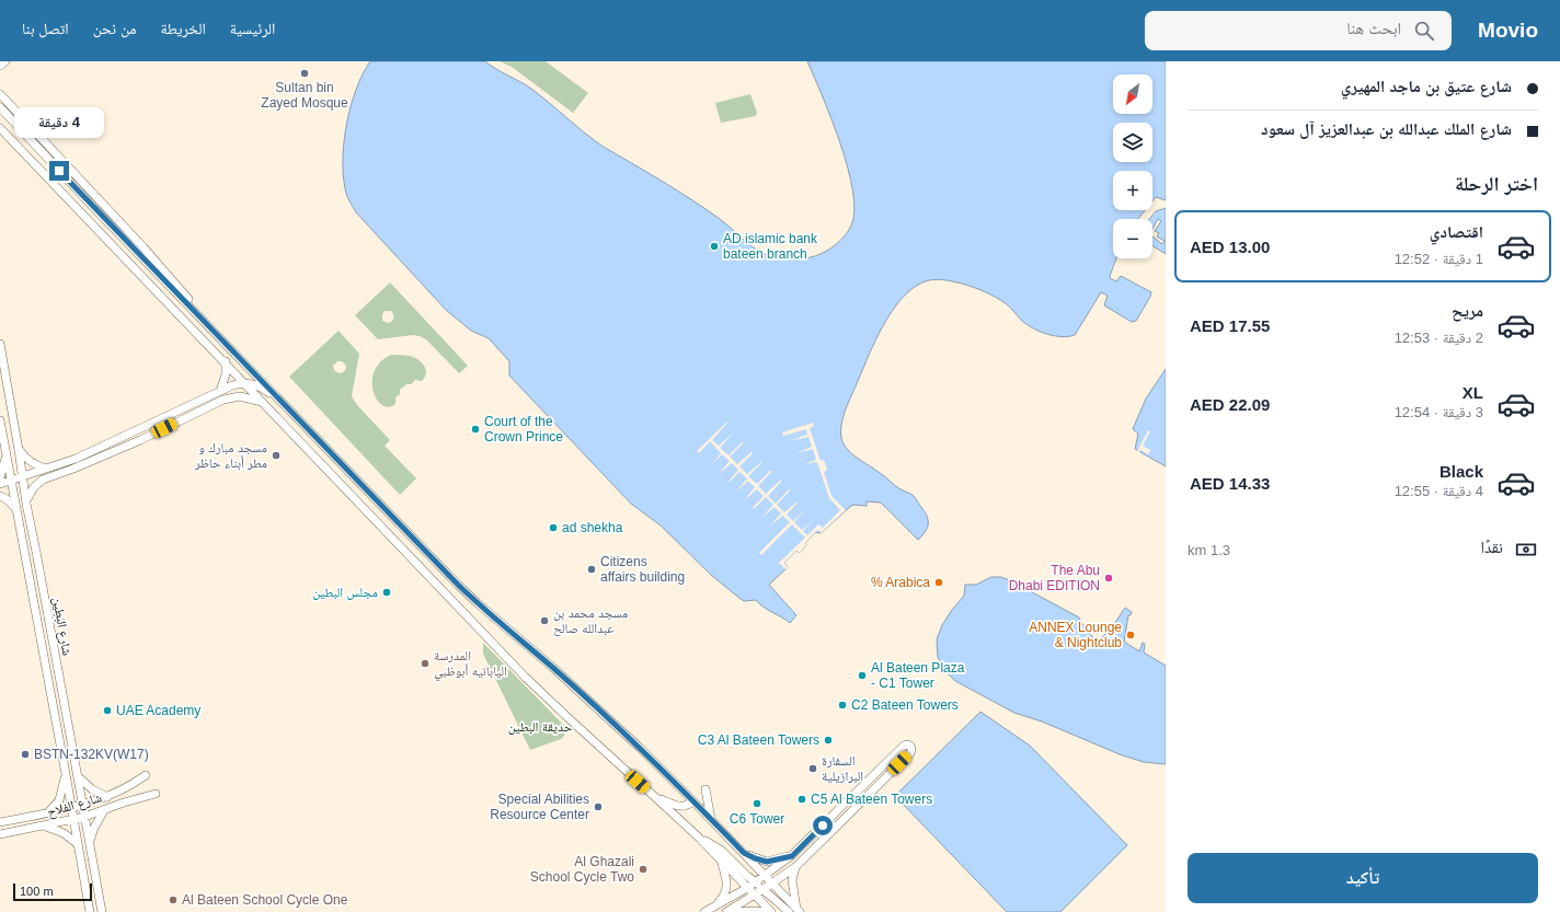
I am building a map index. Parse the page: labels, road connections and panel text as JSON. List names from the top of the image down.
{
  "streets": {
    "main road": ["شارع البَطِين", "شارع الفلاح"]
  },
  "crossings": [
    ["شارع البَطِين", "شارع الفلاح"]
  ],
  "parks": ["حديقة البطين"],
  "places": [
    "Sultan bin Zayed Mosque",
    "AD islamic bank bateen branch",
    "Court of the Crown Prince",
    "مسجد مبارك و مطر أبناء حاظر",
    "ad shekha",
    "Citizens affairs building",
    "The Abu Dhabi EDITION",
    "% Arabica",
    "مجلس البطين",
    "مسجد محمد بن عبدالله صالح",
    "ANNEX Lounge & Nightclub",
    "المدرسة اليابانيه أبوظبي",
    "Al Bateen Plaza - C1 Tower",
    "C2 Bateen Towers",
    "UAE Academy",
    "C3 Al Bateen Towers",
    "BSTN-132KV(W17)",
    "السفارة البرازيلية",
    "C5 Al Bateen Towers",
    "C6 Tower",
    "Special Abilities Resource Center",
    "Al Ghazali School Cycle Two",
    "Al Bateen School Cycle One"
  ],
  "scale_bar": "100 m",
  "north": "bottom left",
  "page": {
    "header": "Movio",
    "search": "ابحث هنا",
    "nav": [
      "الرئيسية",
      "الخريطة",
      "من نحن",
      "اتصل بنا"
    ],
    "banner": ["شارع عتيق بن ماجد المهيري", "شارع الملك عبدالله بن عبدالعزيز آل سعود"],
    "map_buttons": ["+", "−"],
    "bubble": "4 دقيقة",
    "heading": "اختر الرحلة",
    "list": [
      {
        "name": "اقتصادي",
        "note": "1 دقيقة · 12:52",
        "value": "AED 13.00"
      },
      {
        "name": "مريح",
        "note": "2 دقيقة · 12:53",
        "value": "AED 17.55"
      },
      {
        "name": "XL",
        "note": "3 دقيقة · 12:54",
        "value": "AED 22.09"
      },
      {
        "name": "Black",
        "note": "4 دقيقة · 12:55",
        "value": "AED 14.33"
      }
    ],
    "pay": ["نقدًا", "1.3 km"],
    "buttons": "تأكيد",
    "scale": "100 m"
  }
}
